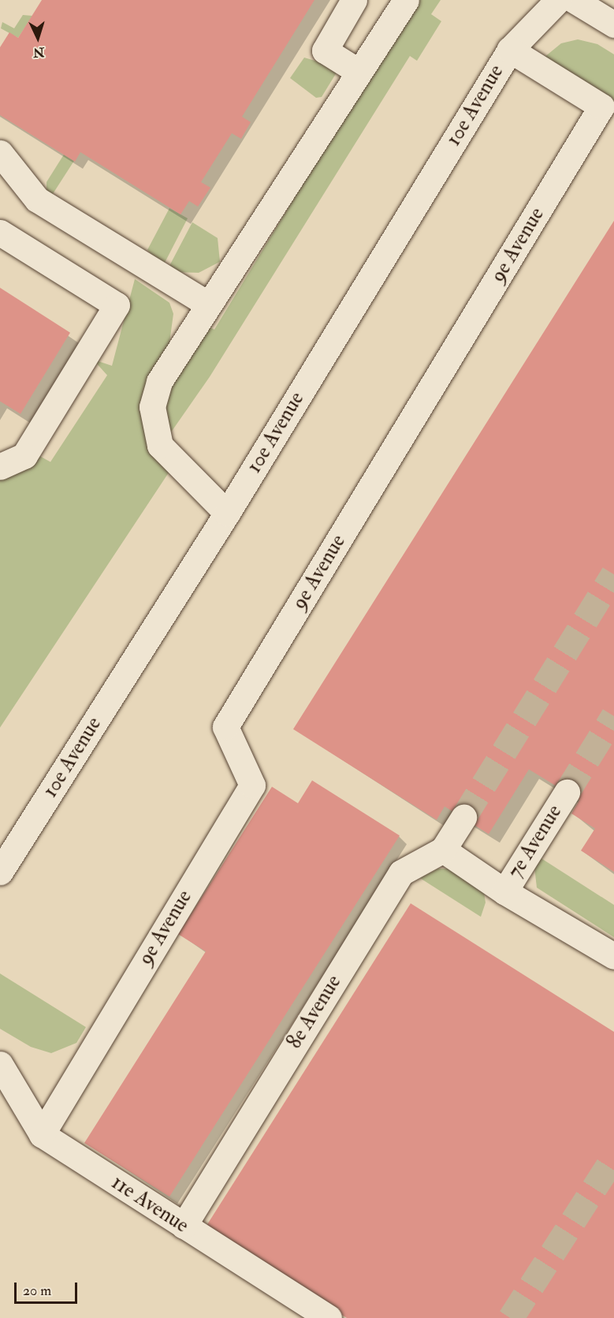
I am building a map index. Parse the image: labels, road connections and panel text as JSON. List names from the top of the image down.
{
  "streets": {
    "street": [
      "10e Avenue",
      "9e Avenue",
      "7e Avenue",
      "8e Avenue",
      "11e Avenue"
    ]
  },
  "crossings": [
    ["10e Avenue", "9e Avenue"],
    ["9e Avenue", "11e Avenue"],
    ["8e Avenue", "11e Avenue"]
  ],
  "scale_bar": "20 m",
  "north": "bottom"
}
